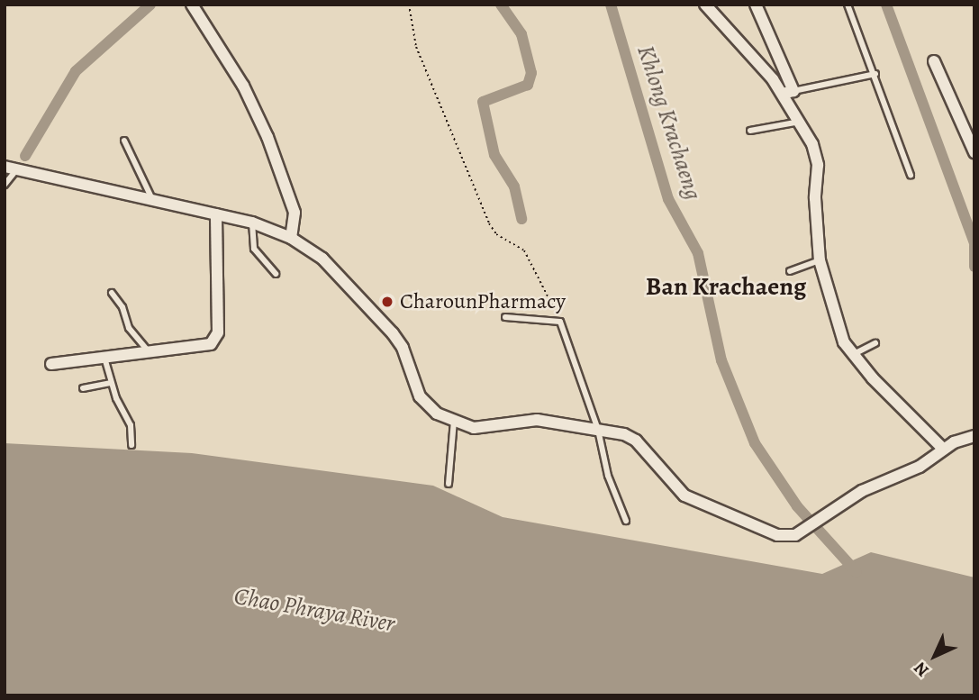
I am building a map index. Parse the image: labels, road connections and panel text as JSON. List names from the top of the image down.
{
  "districts": ["Ban Krachaeng"],
  "water": ["Khlong Krachaeng", "Chao Phraya River"],
  "places": ["CharounPharmacy"],
  "north": "bottom left"
}
